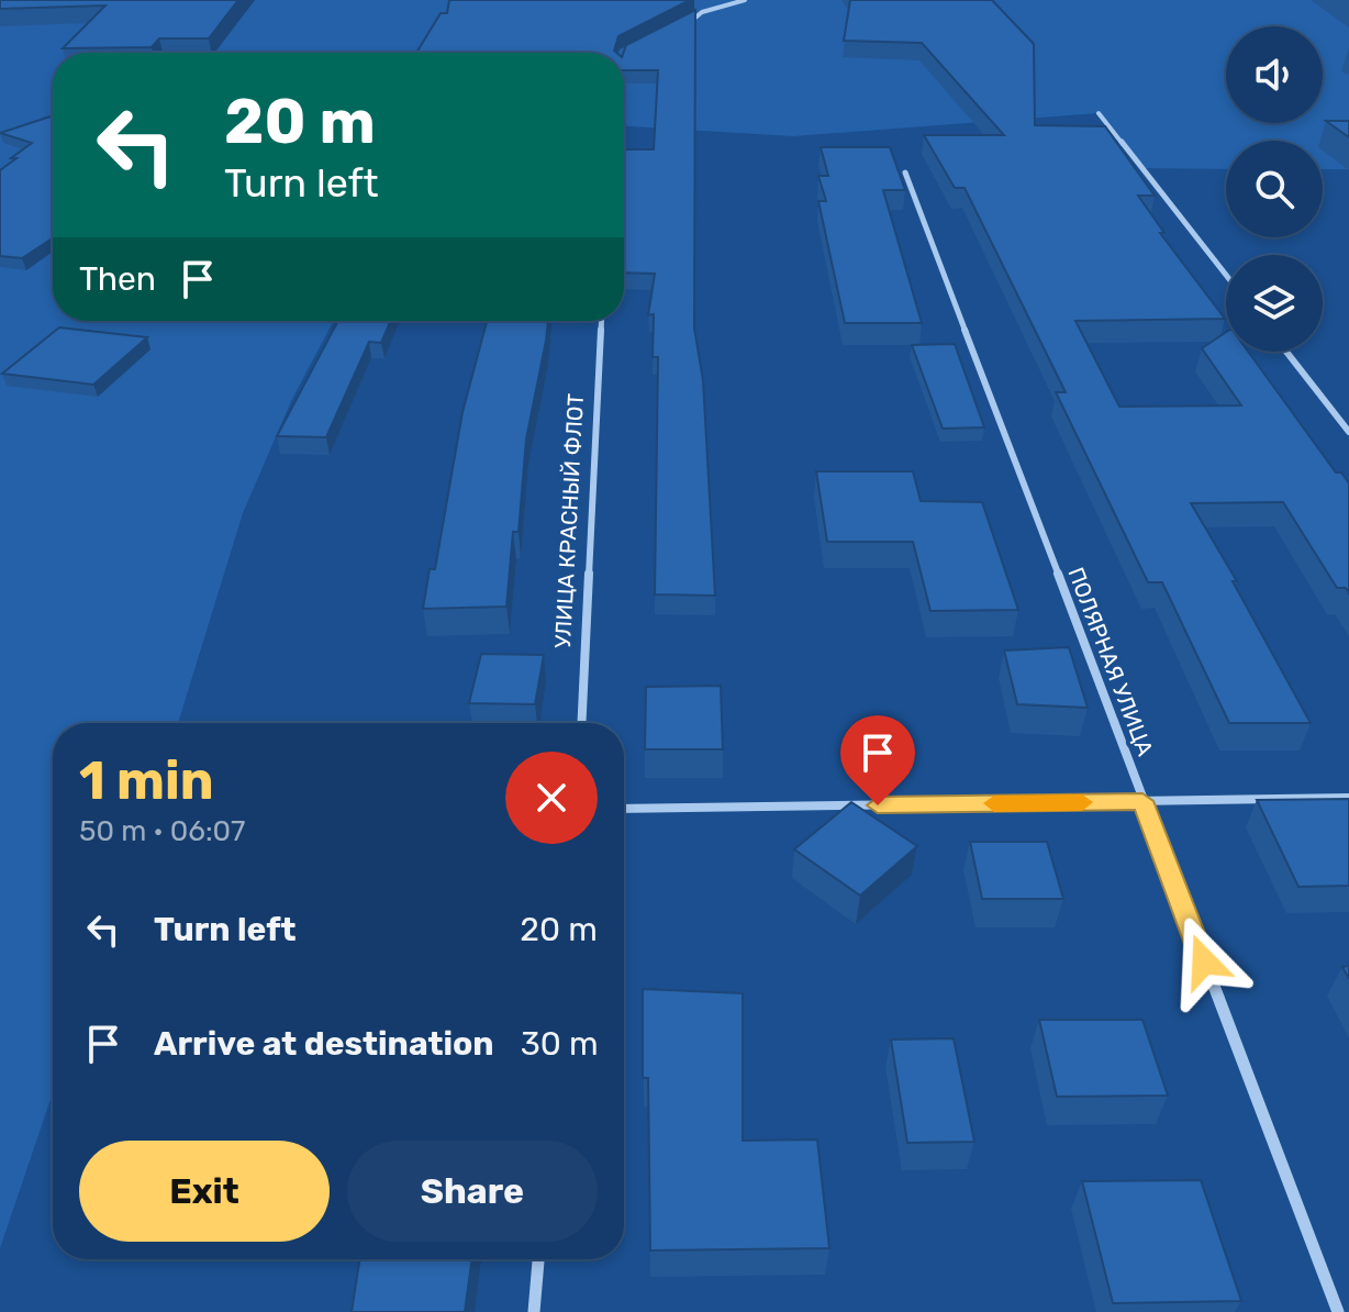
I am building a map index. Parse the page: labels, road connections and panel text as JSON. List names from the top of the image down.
{
  "streets": {
    "street": ["УЛИЦА КРАСНЫЙ ФЛОТ", "ПОЛЯРНАЯ УЛИЦА"]
  },
  "page": {
    "turn": ["20 m", "Turn left"],
    "then": "Then",
    "heading": ["1 min", "50 m · 06:07"],
    "list": [
      {
        "name": "Turn left",
        "value": "20 m"
      },
      {
        "name": "Arrive at destination",
        "value": "30 m"
      }
    ],
    "buttons": ["Exit", "Share"]
  }
}
